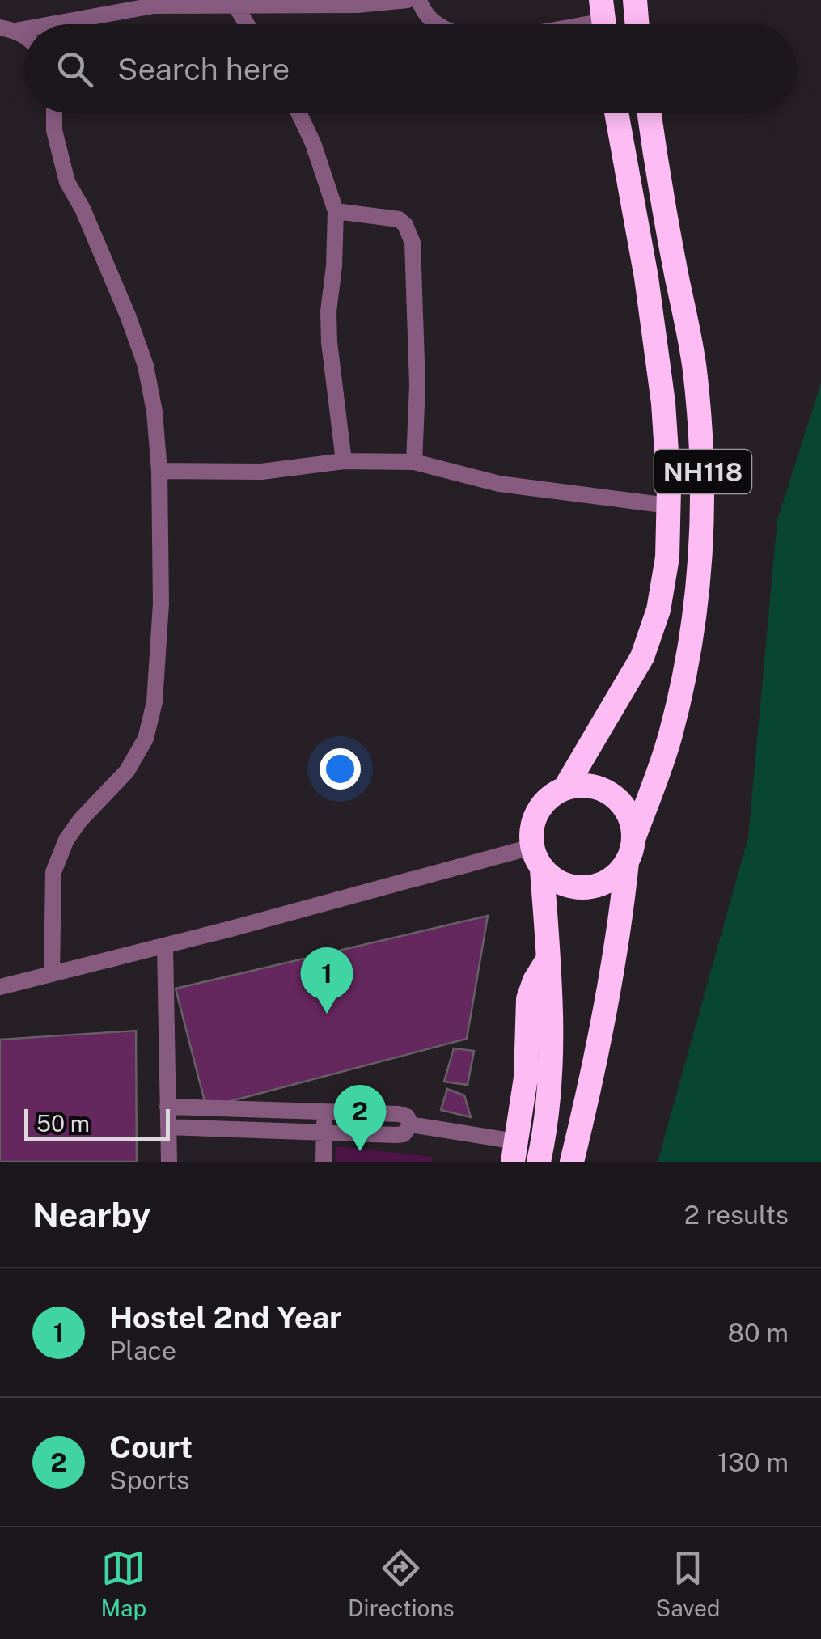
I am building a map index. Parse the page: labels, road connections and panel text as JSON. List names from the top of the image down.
{
  "streets": {
    "highway": ["NH118"]
  },
  "scale_bar": "50 m",
  "page": {
    "search": "Search here",
    "pins": ["1", "2"],
    "scale": "50 m",
    "heading": ["Nearby", "2 results"],
    "list": [
      {
        "mark": "1",
        "name": "Hostel 2nd Year",
        "note": "Place",
        "value": "80 m"
      },
      {
        "mark": "2",
        "name": "Court",
        "note": "Sports",
        "value": "130 m"
      }
    ],
    "nav": ["Map", "Directions", "Saved"]
  }
}
